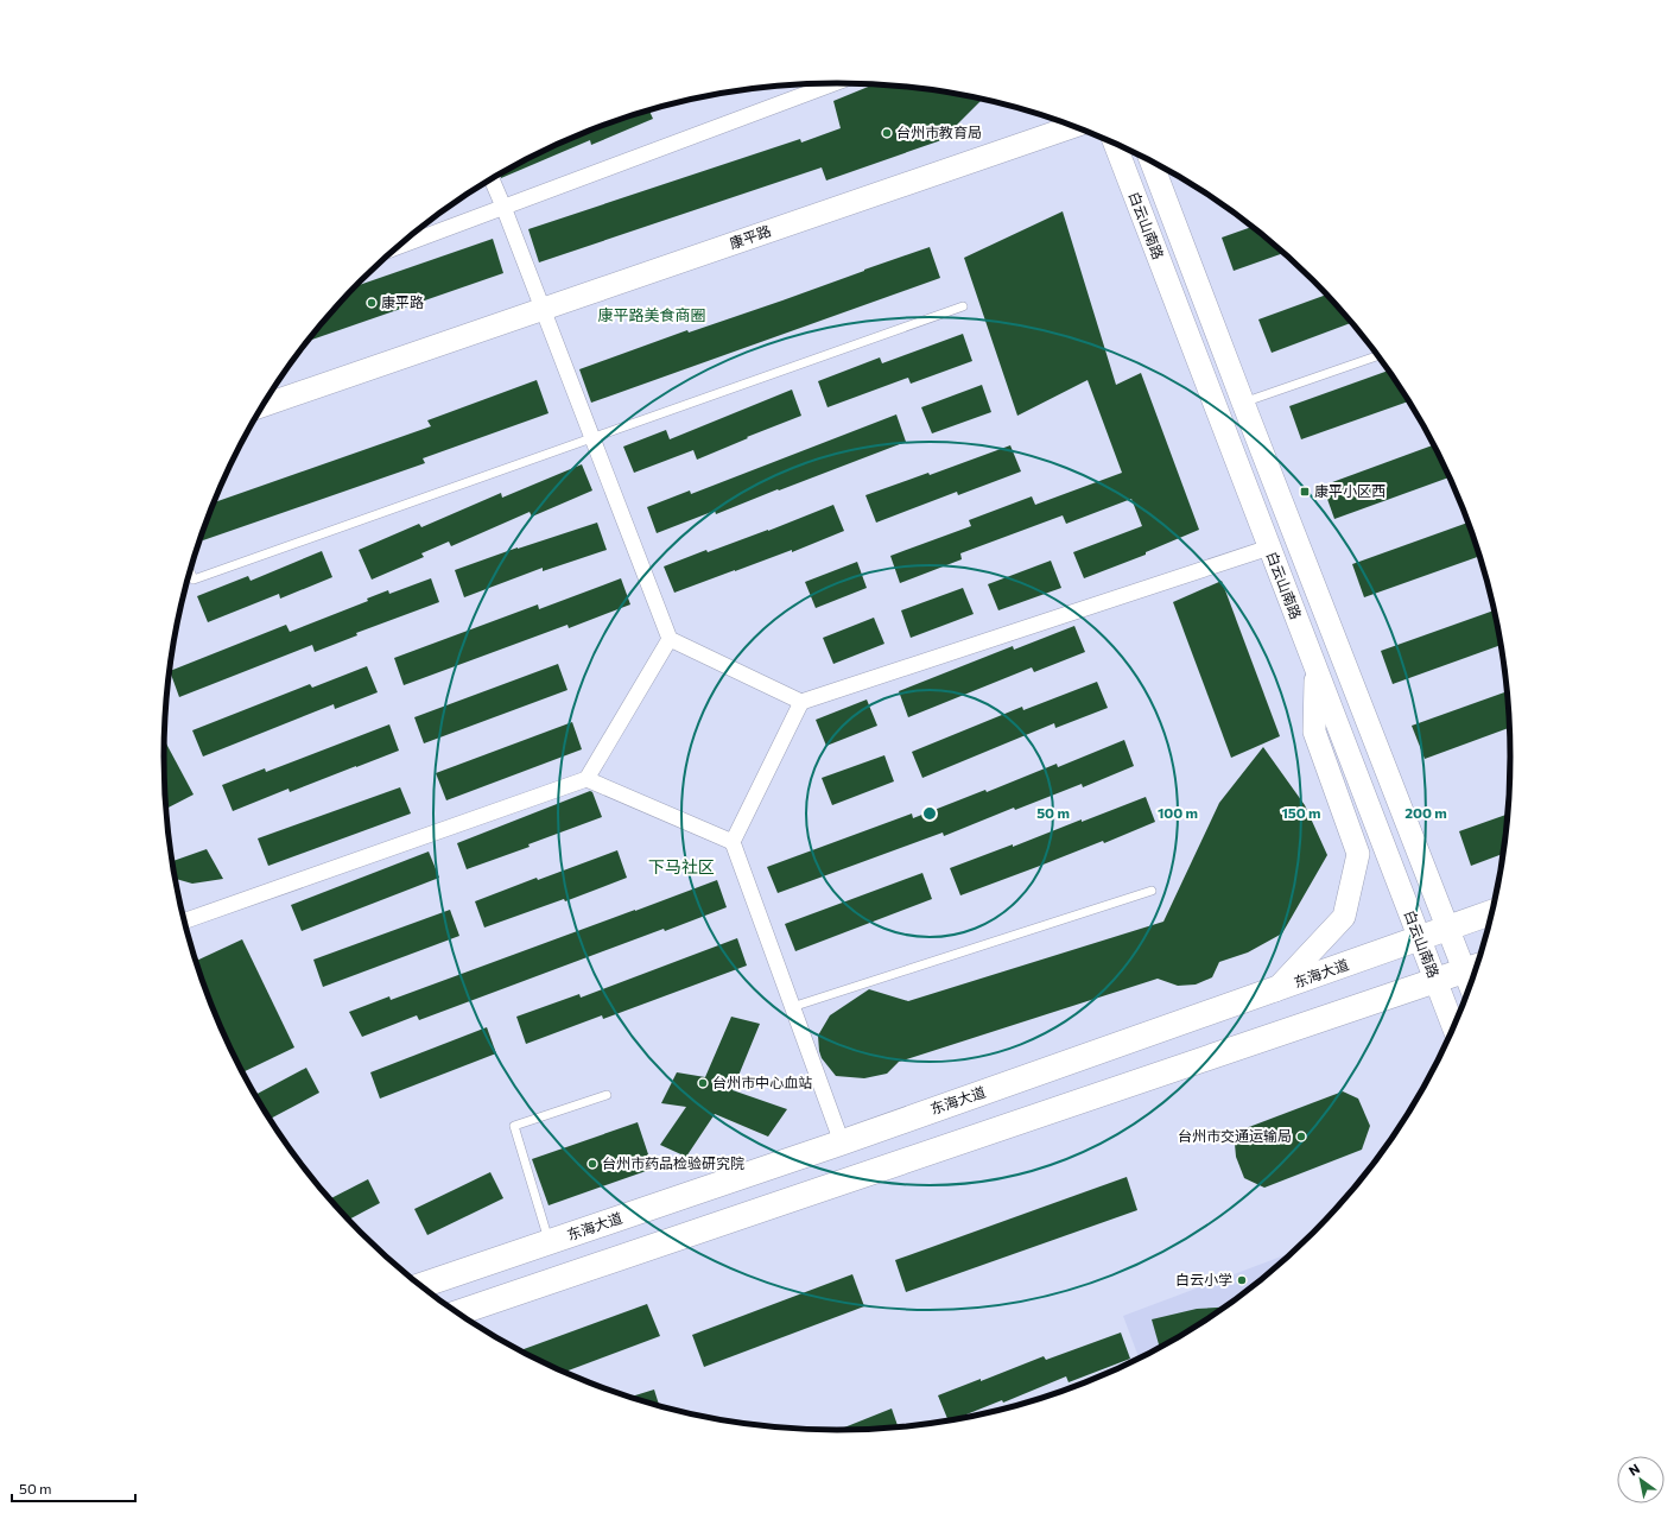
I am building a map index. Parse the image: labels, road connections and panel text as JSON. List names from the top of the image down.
{
  "streets": {
    "main road": ["白云山南路", "康平路", "东海大道"]
  },
  "crossings": [
    ["白云山南路", "东海大道"]
  ],
  "districts": ["康平路美食商圈", "下马社区"],
  "places": {
    "other": [
      "台州市教育局",
      "康平路",
      "台州市中心血站",
      "台州市交通运输局",
      "台州市药品检验研究院",
      "白云小学"
    ],
    "transit": ["康平小区西"]
  },
  "scale_bar": "50 m",
  "north": "top left",
  "rings": [
    "50 m",
    "100 m",
    "150 m",
    "200 m"
  ]
}
